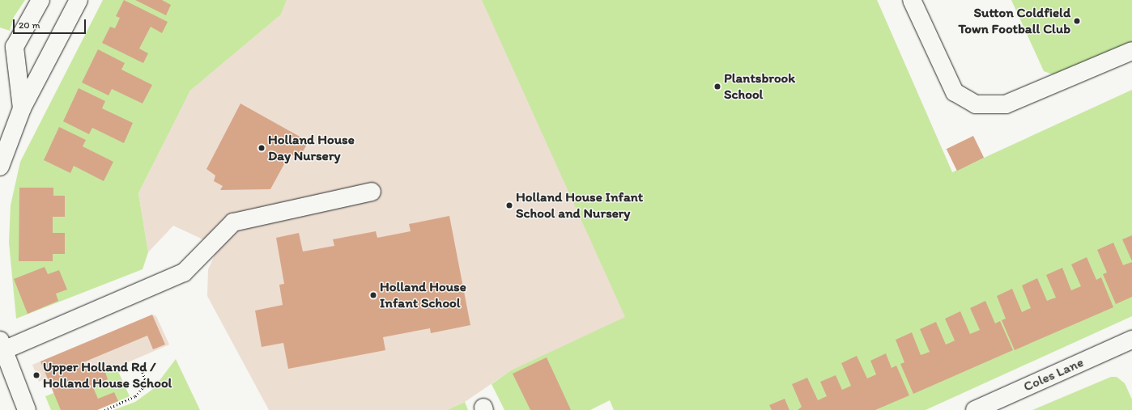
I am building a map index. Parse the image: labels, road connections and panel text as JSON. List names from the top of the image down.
{
  "streets": {
    "street": ["Coles Lane"]
  },
  "places": [
    "Sutton Coldfield Town Football Club",
    "Plantsbrook School",
    "Holland House Day Nursery",
    "Holland House Infant School and Nursery",
    "Holland House Infant School",
    "Upper Holland Rd / Holland House School"
  ],
  "scale_bar": "20 m"
}
